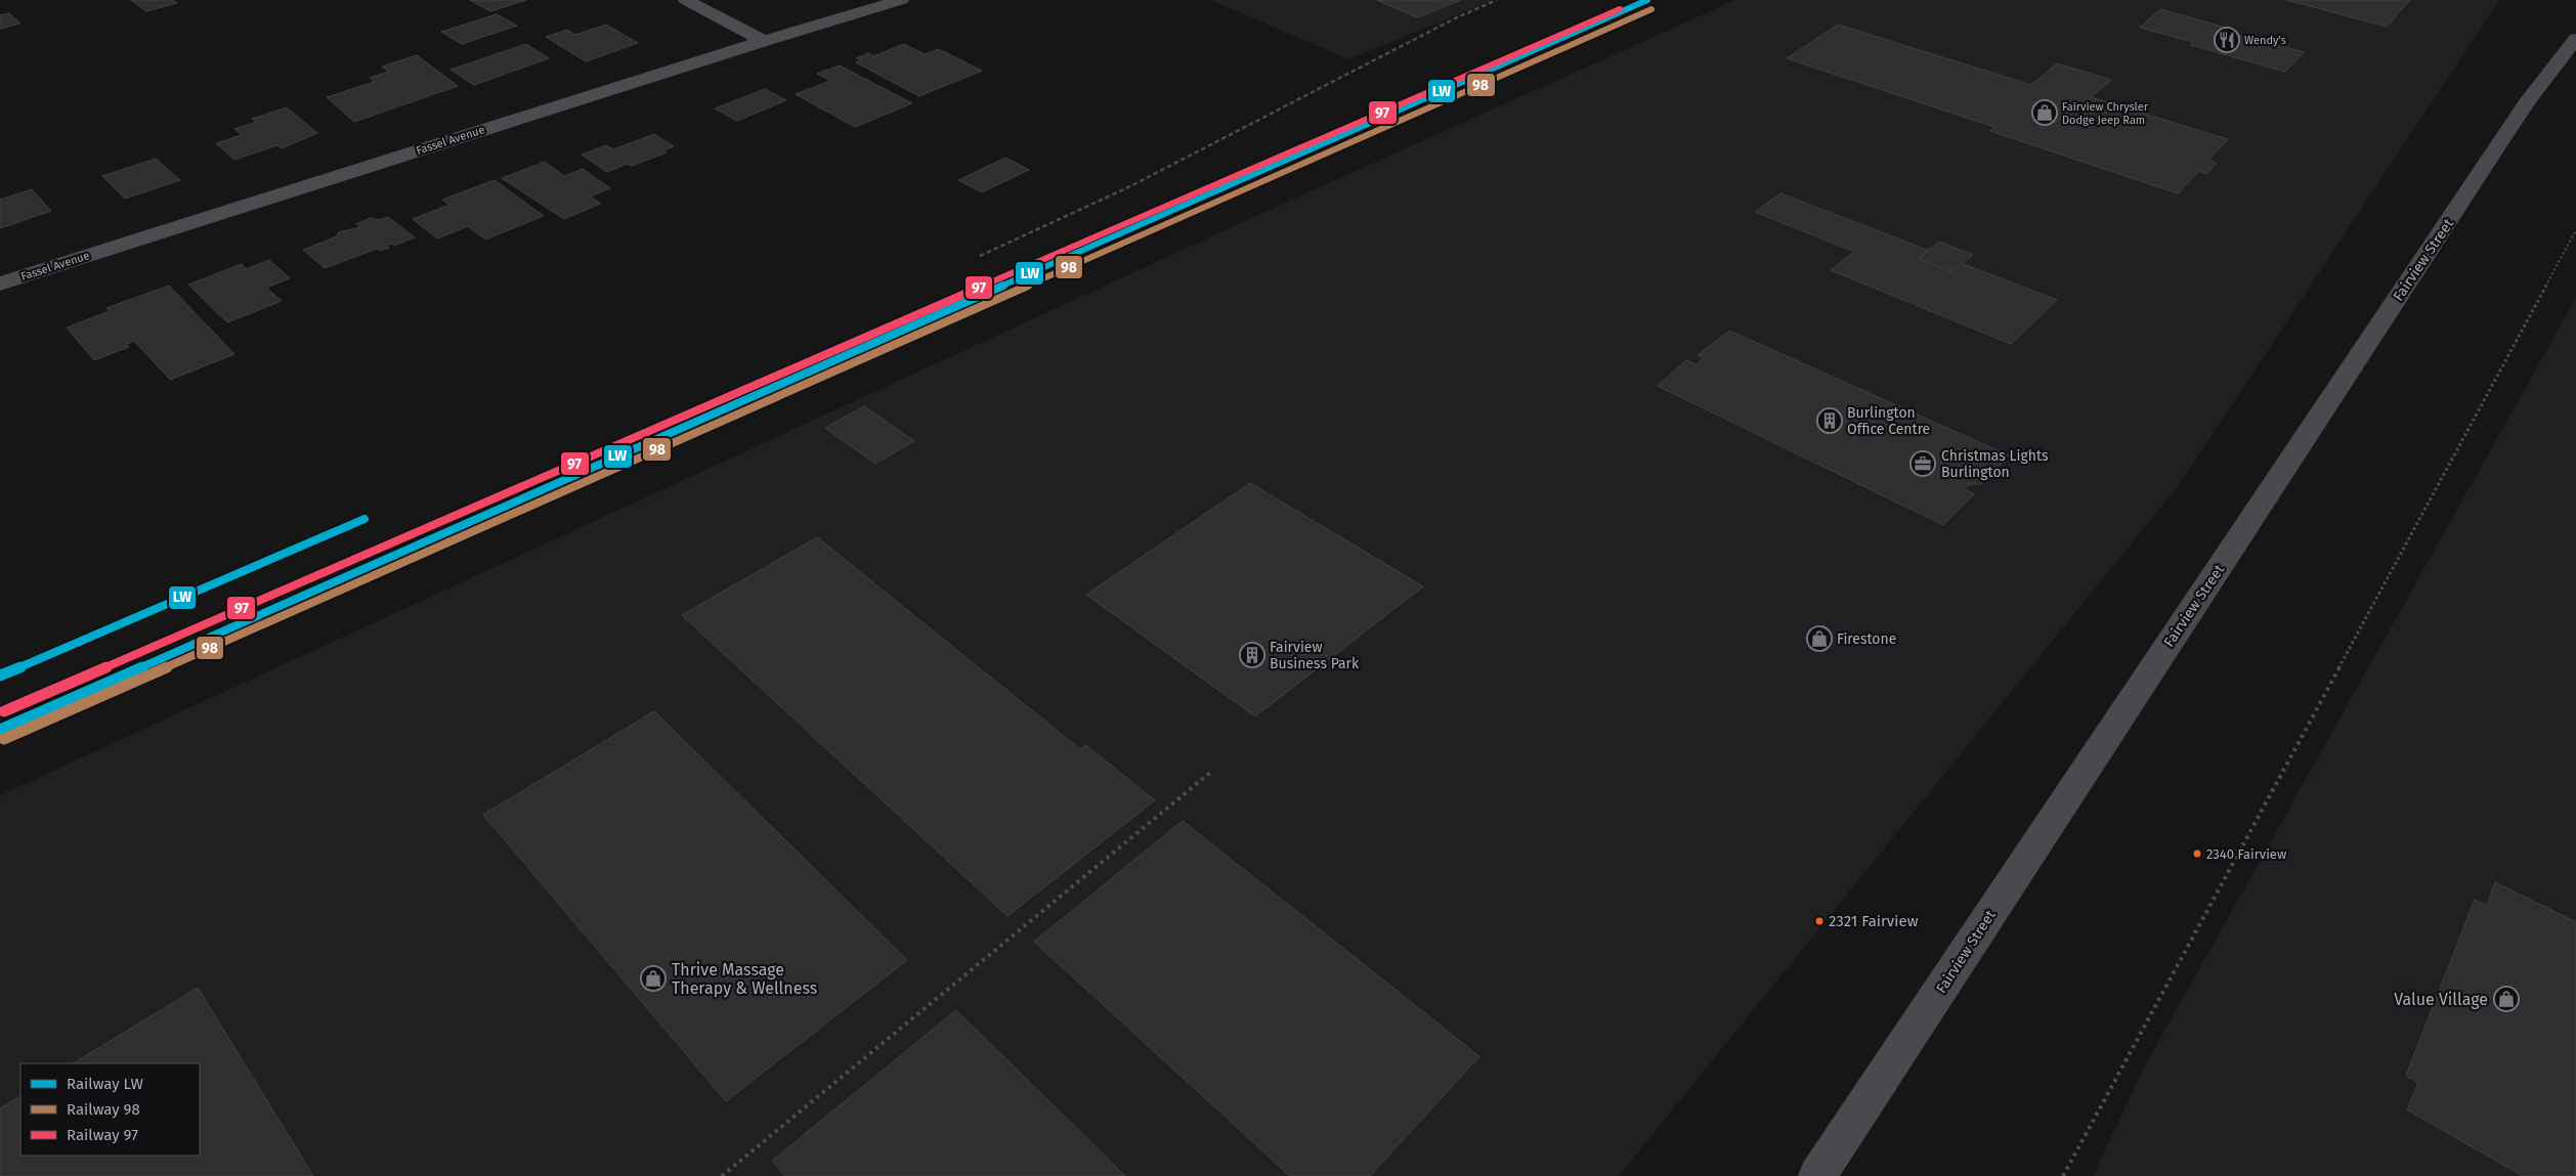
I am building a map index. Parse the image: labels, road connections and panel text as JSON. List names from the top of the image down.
{
  "streets": {
    "main road": ["Fairview Street"],
    "street": ["Fassel Avenue"]
  },
  "places": {
    "restaurant": ["Wendy's"],
    "shop": [
      "Fairview Chrysler Dodge Jeep Ram",
      "Firestone",
      "Thrive Massage Therapy & Wellness",
      "Value Village"
    ],
    "building": ["Burlington Office Centre", "Fairview Business Park"],
    "office": ["Christmas Lights Burlington"],
    "other": ["2340 Fairview", "2321 Fairview"]
  },
  "lines": ["rail line LW", "rail line 98", "rail line 97"],
  "legend": ["Railway LW", "Railway 98", "Railway 97"]
}
